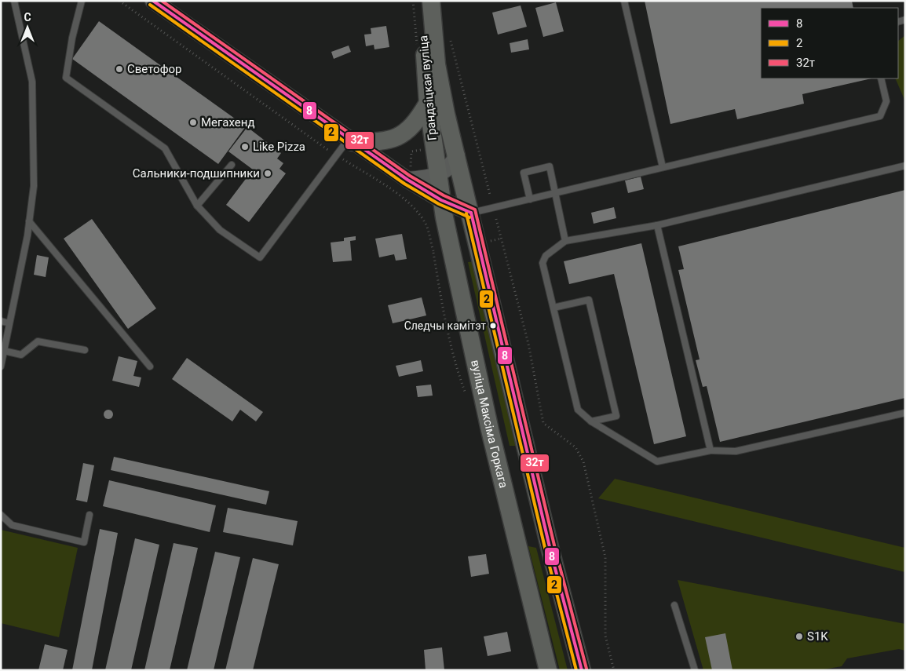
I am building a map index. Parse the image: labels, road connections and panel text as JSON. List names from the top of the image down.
{
  "streets": {
    "main road": ["Грандзіцкая вуліца", "вуліца Максіма Горкага"]
  },
  "crossings": [
    ["Грандзіцкая вуліца", "вуліца Максіма Горкага"]
  ],
  "places": [
    "Светофор",
    "Мегахенд",
    "Like Pizza",
    "Сальники-подшипники",
    "Следчы камітэт",
    "S1K"
  ],
  "lines": ["transit line 8", "transit line 32т", "transit line 2"],
  "legend": ["8", "2", "32т"],
  "north": "top"
}
